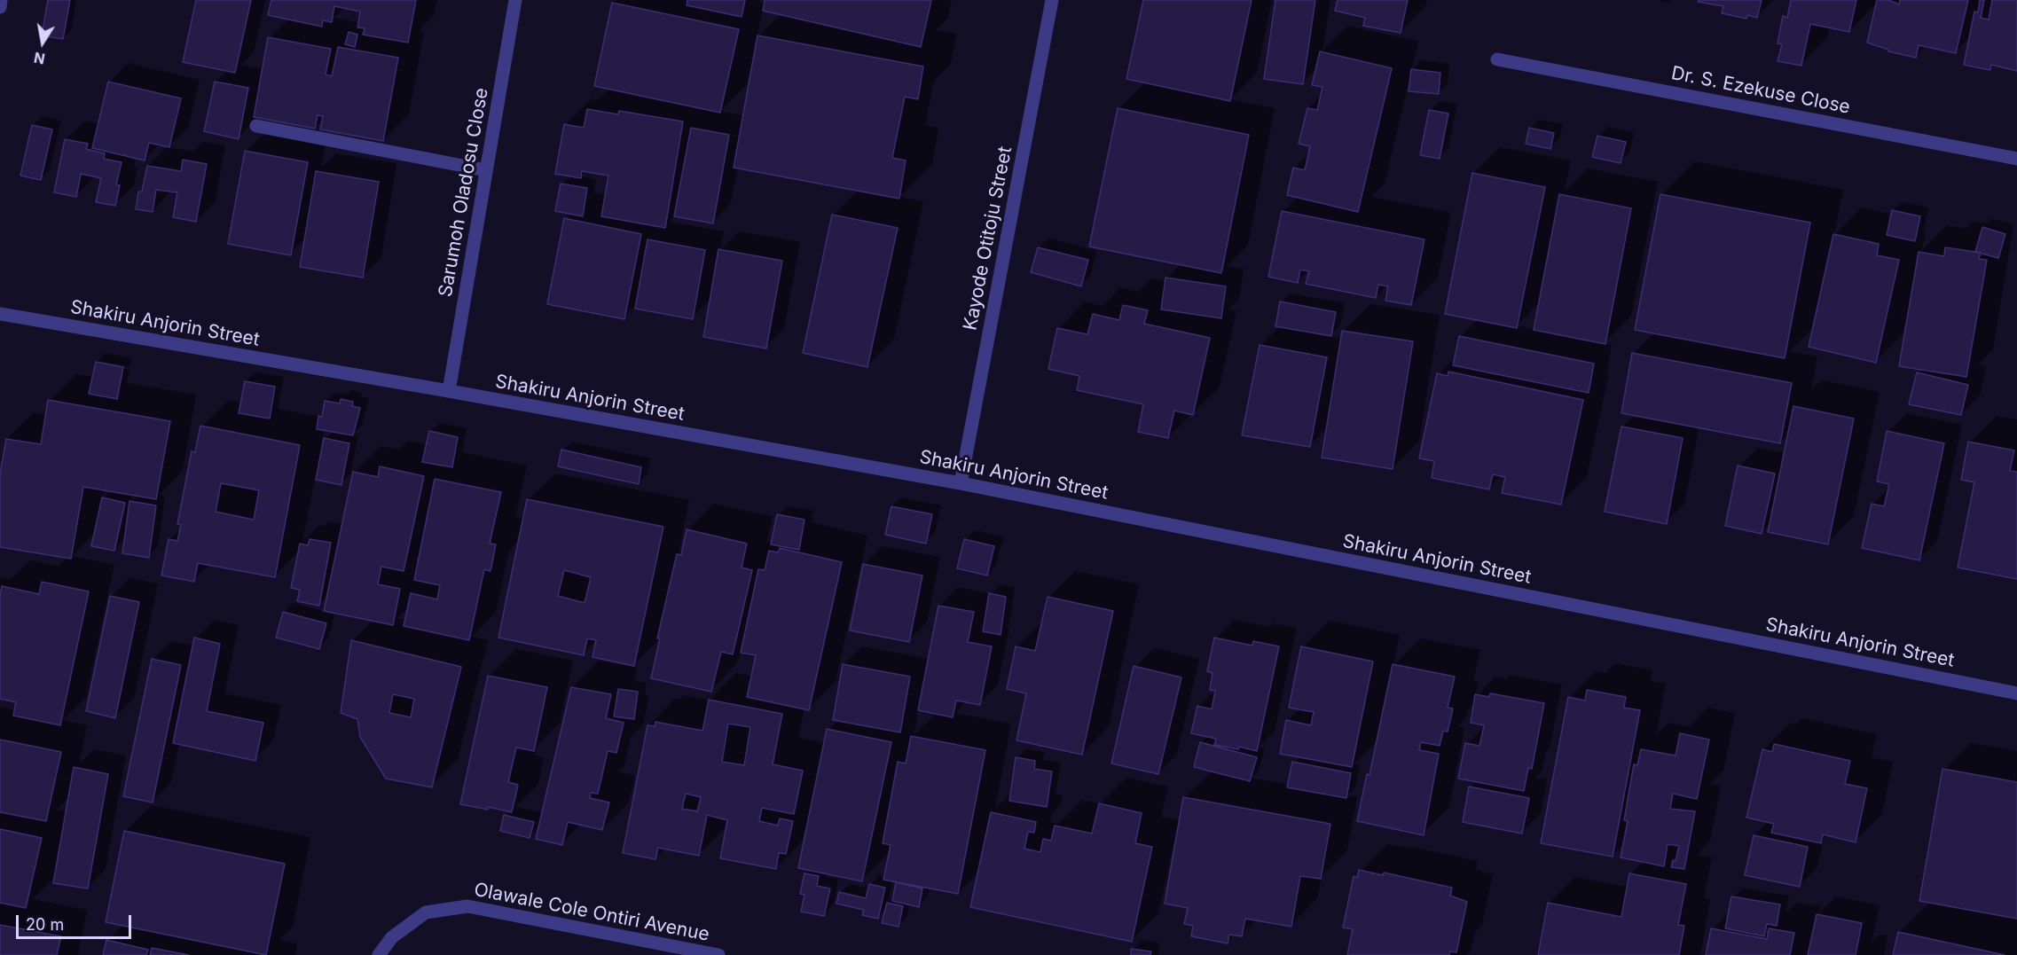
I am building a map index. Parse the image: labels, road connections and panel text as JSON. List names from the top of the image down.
{
  "streets": {
    "street": [
      "Dr. S. Ezekuse Close",
      "Sarumoh Oladosu Close",
      "Kayode Otitoju Street",
      "Shakiru Anjorin Street",
      "Olawale Cole Ontiri Avenue"
    ]
  },
  "crossings": [
    ["Sarumoh Oladosu Close", "Shakiru Anjorin Street"],
    ["Kayode Otitoju Street", "Shakiru Anjorin Street"]
  ],
  "scale_bar": "20 m",
  "north": "bottom"
}
